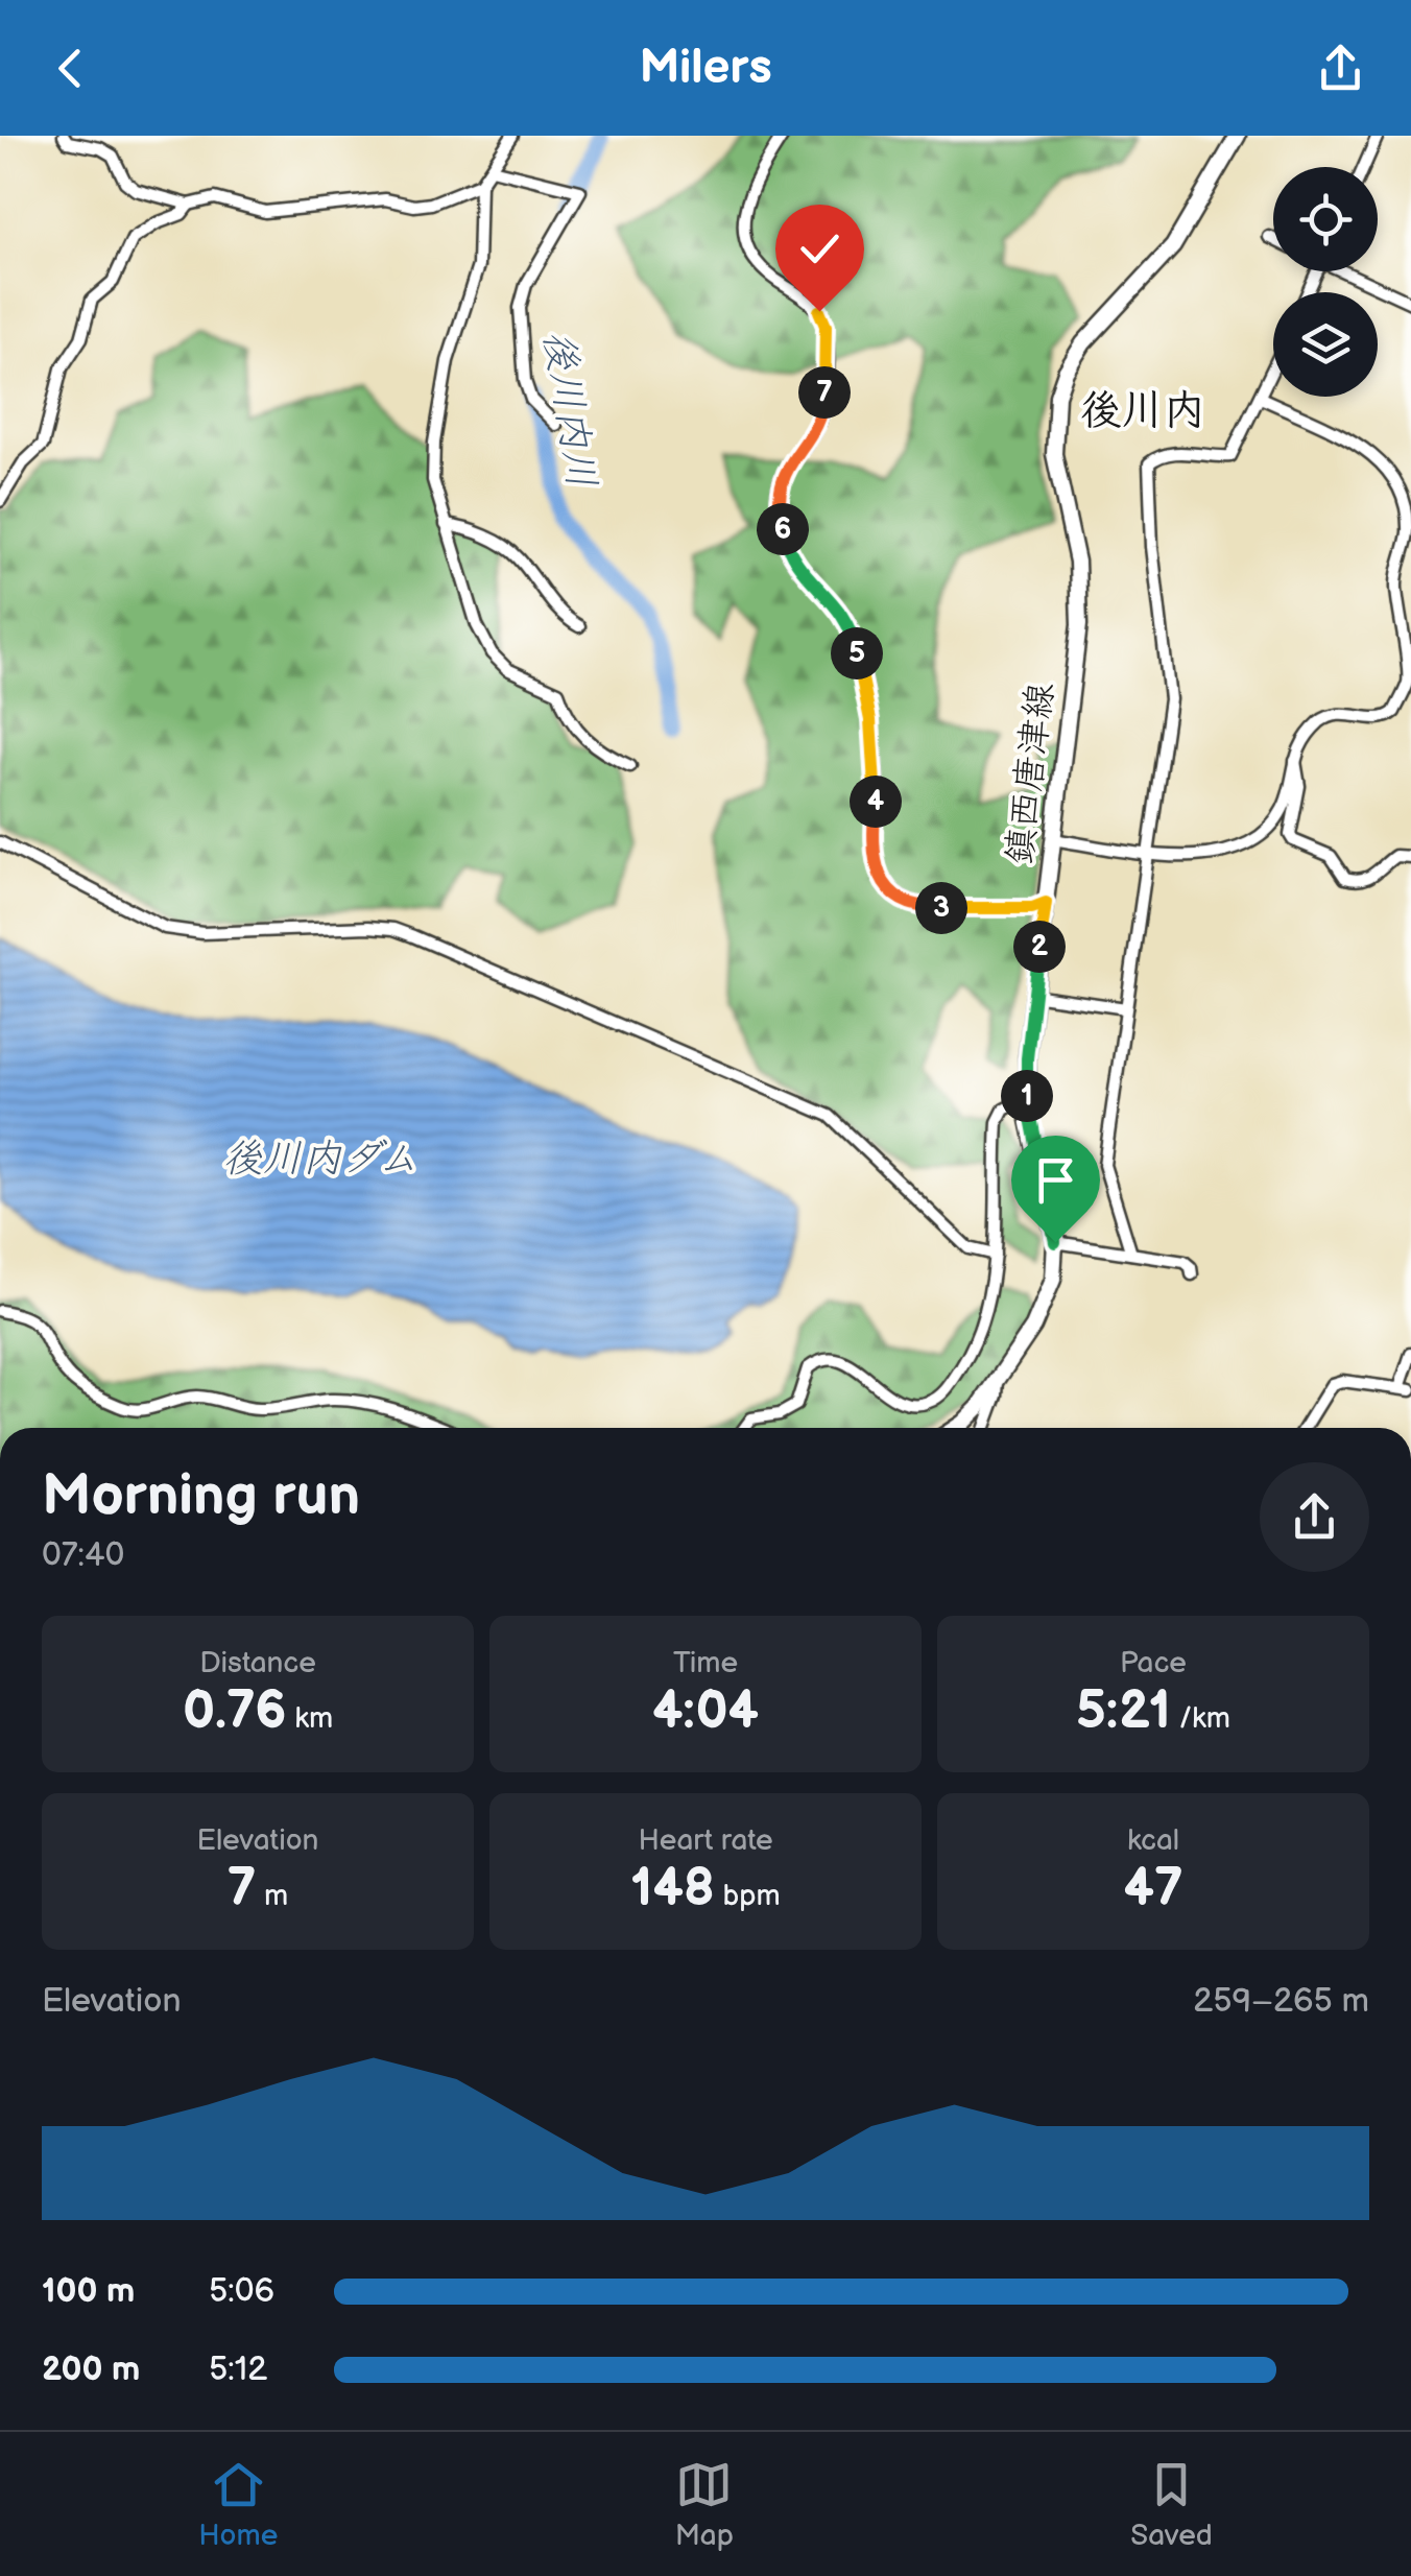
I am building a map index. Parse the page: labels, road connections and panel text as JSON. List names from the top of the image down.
{
  "streets": {
    "main road": ["鎮西唐津線"]
  },
  "districts": ["後川内"],
  "water": ["後川内川", "後川内ダム"],
  "page": {
    "header": "Milers",
    "pins": [
      "7",
      "6",
      "5",
      "4",
      "3",
      "2",
      "1"
    ],
    "heading": ["Morning run", "07:40"],
    "stats": [
      ["Distance", "0.76 km"],
      ["Time", "4:04"],
      ["Pace", "5:21 /km"],
      ["Elevation", "7 m"],
      ["Heart rate", "148 bpm"],
      ["kcal", "47"]
    ],
    "chart": ["Elevation", "259–265 m"],
    "list": [
      {
        "name": "100 m",
        "note": "5:06"
      },
      {
        "name": "200 m",
        "note": "5:12"
      }
    ],
    "tabs": ["Home", "Map", "Saved"]
  }
}
